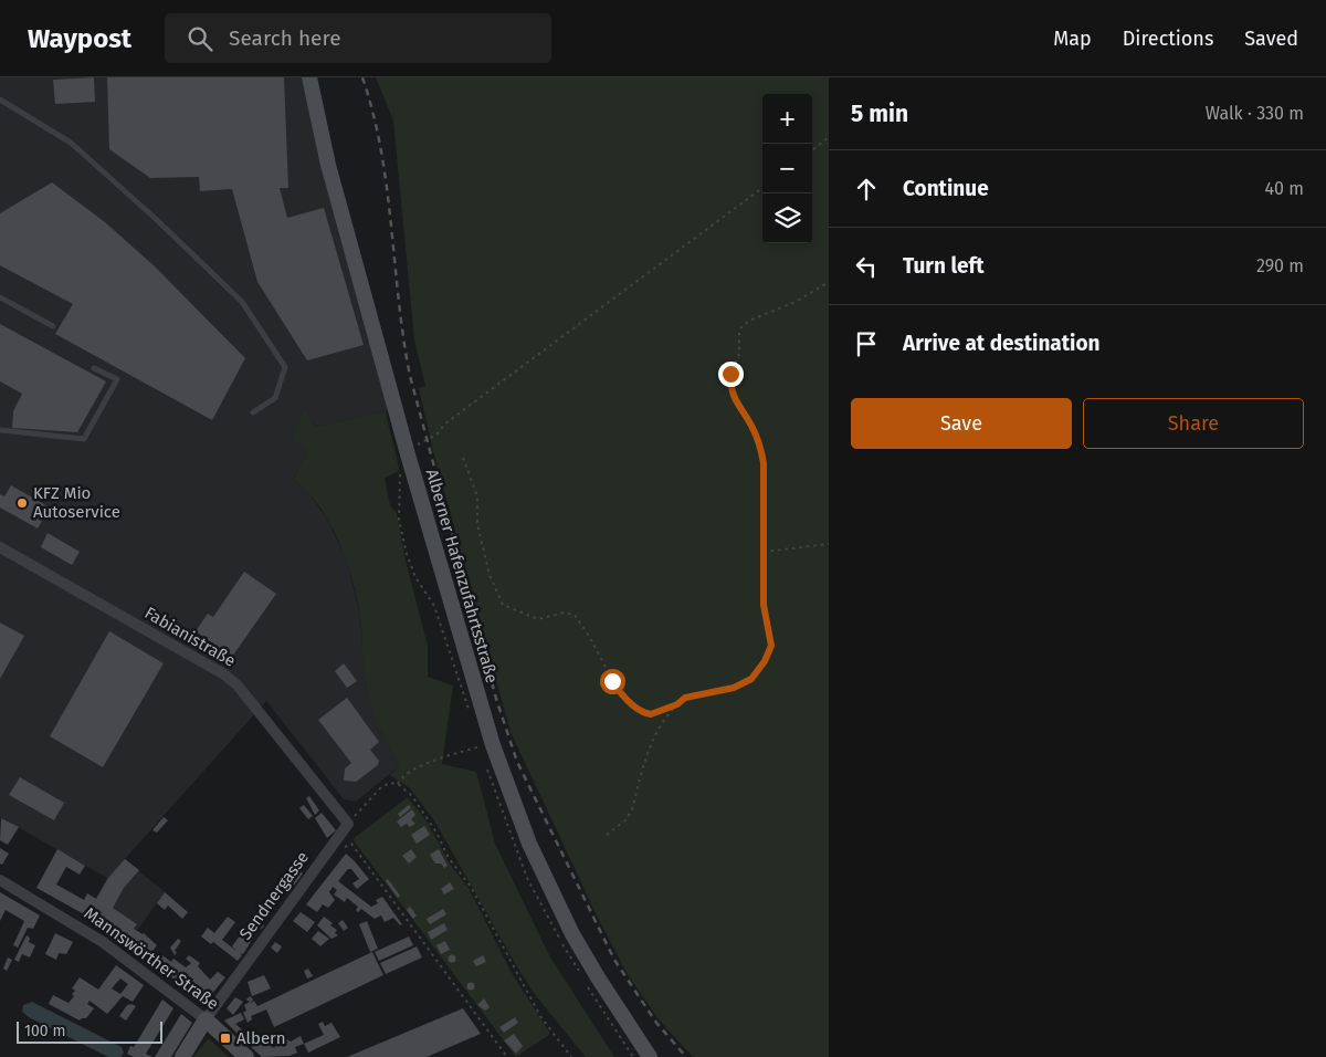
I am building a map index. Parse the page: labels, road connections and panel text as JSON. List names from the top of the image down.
{
  "streets": {
    "main road": ["Alberner Hafenzufahrtsstraße", "Sendnergasse", "Mannswörther Straße"],
    "street": ["Fabianistraße"]
  },
  "crossings": [
    ["Fabianistraße", "Sendnergasse"],
    ["Sendnergasse", "Mannswörther Straße"]
  ],
  "places": {
    "other": ["KFZ Mio Autoservice"],
    "transit": ["Albern"]
  },
  "scale_bar": "100 m",
  "page": {
    "header": "Waypost",
    "search": "Search here",
    "nav": ["Map", "Directions", "Saved"],
    "heading": ["5 min", "Walk · 330 m"],
    "map_buttons": ["+", "−"],
    "list": [
      ["Continue", "40 m"],
      ["Turn left", "290 m"],
      "Arrive at destination"
    ],
    "buttons": ["Save", "Share"],
    "scale": "100 m"
  }
}
